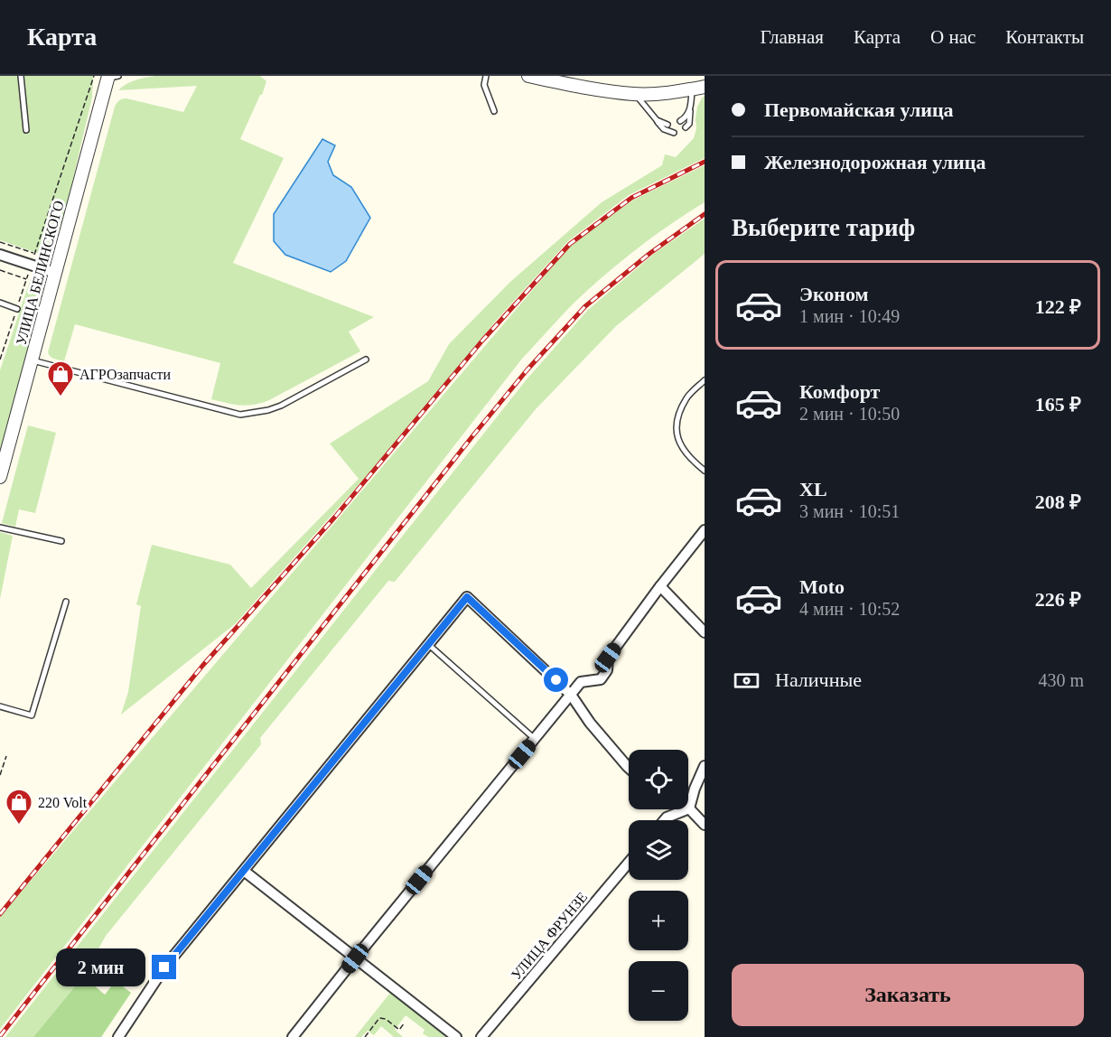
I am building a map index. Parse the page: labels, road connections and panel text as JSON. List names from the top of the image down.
{
  "streets": {
    "street": ["УЛИЦА БЕЛИНСКОГО", "УЛИЦА ФРУНЗЕ"]
  },
  "places": {
    "shop": ["АГРОзапчасти", "220 Volt"]
  },
  "page": {
    "header": "Карта",
    "nav": [
      "Главная",
      "Карта",
      "О нас",
      "Контакты"
    ],
    "banner": ["Первомайская улица", "Железнодорожная улица"],
    "heading": "Выберите тариф",
    "list": [
      {
        "name": "Эконом",
        "note": "1 мин · 10:49",
        "value": "122 ₽"
      },
      {
        "name": "Комфорт",
        "note": "2 мин · 10:50",
        "value": "165 ₽"
      },
      {
        "name": "XL",
        "note": "3 мин · 10:51",
        "value": "208 ₽"
      },
      {
        "name": "Moto",
        "note": "4 мин · 10:52",
        "value": "226 ₽"
      }
    ],
    "pay": ["Наличные", "430 m"],
    "map_buttons": ["+", "−"],
    "bubble": "2 мин",
    "buttons": "Заказать"
  }
}
